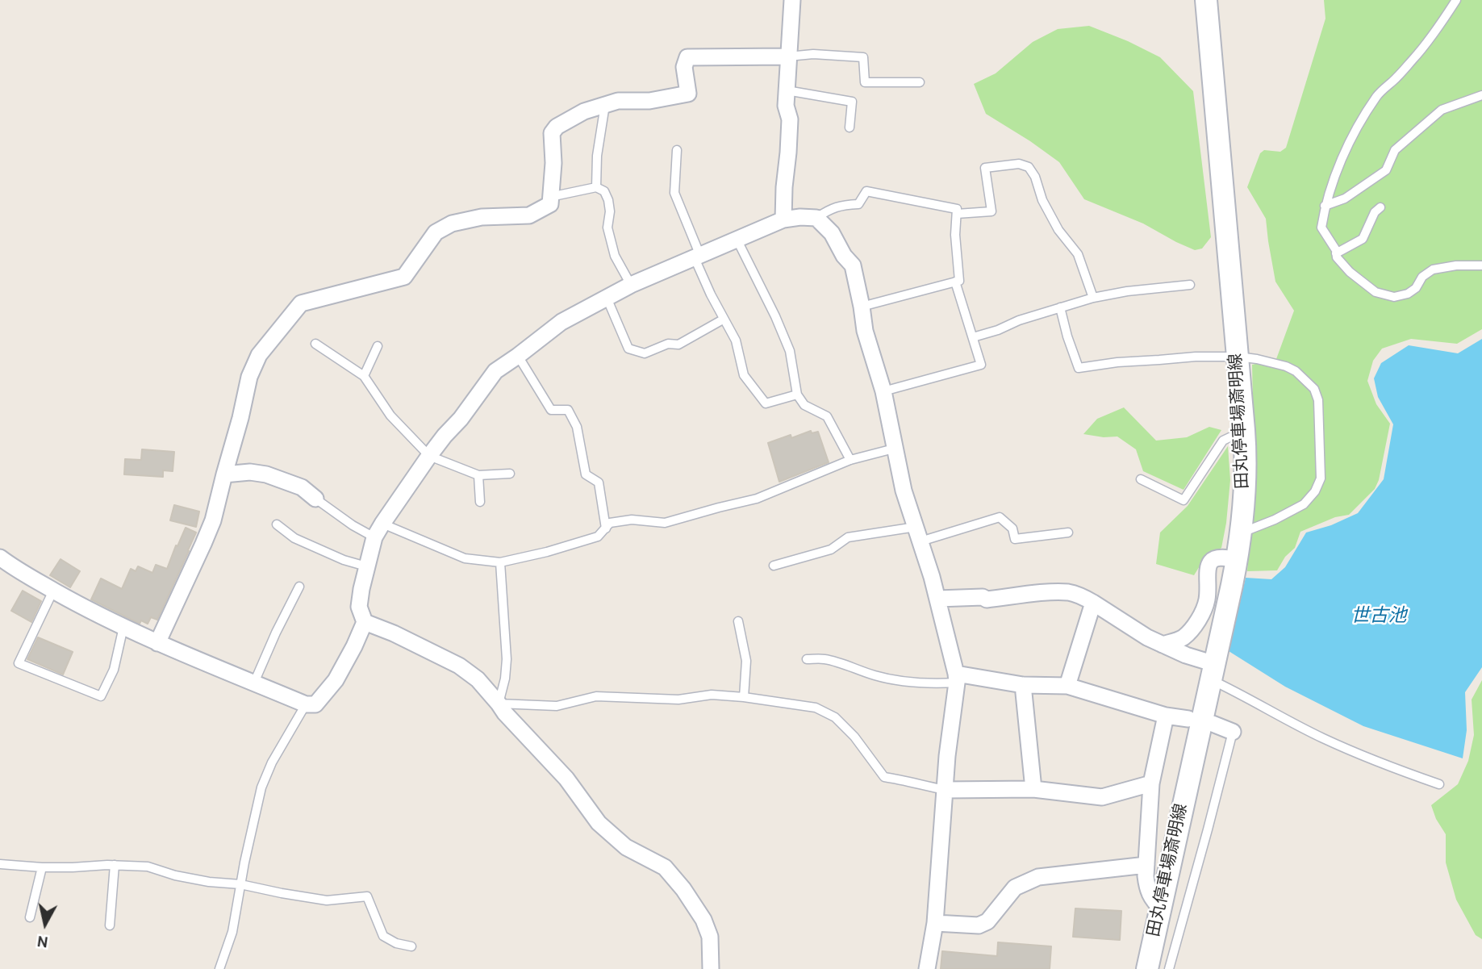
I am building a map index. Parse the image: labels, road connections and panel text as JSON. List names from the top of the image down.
{
  "streets": {
    "main road": ["田丸停車場斎明線"]
  },
  "water": ["世古池"],
  "north": "bottom"
}
